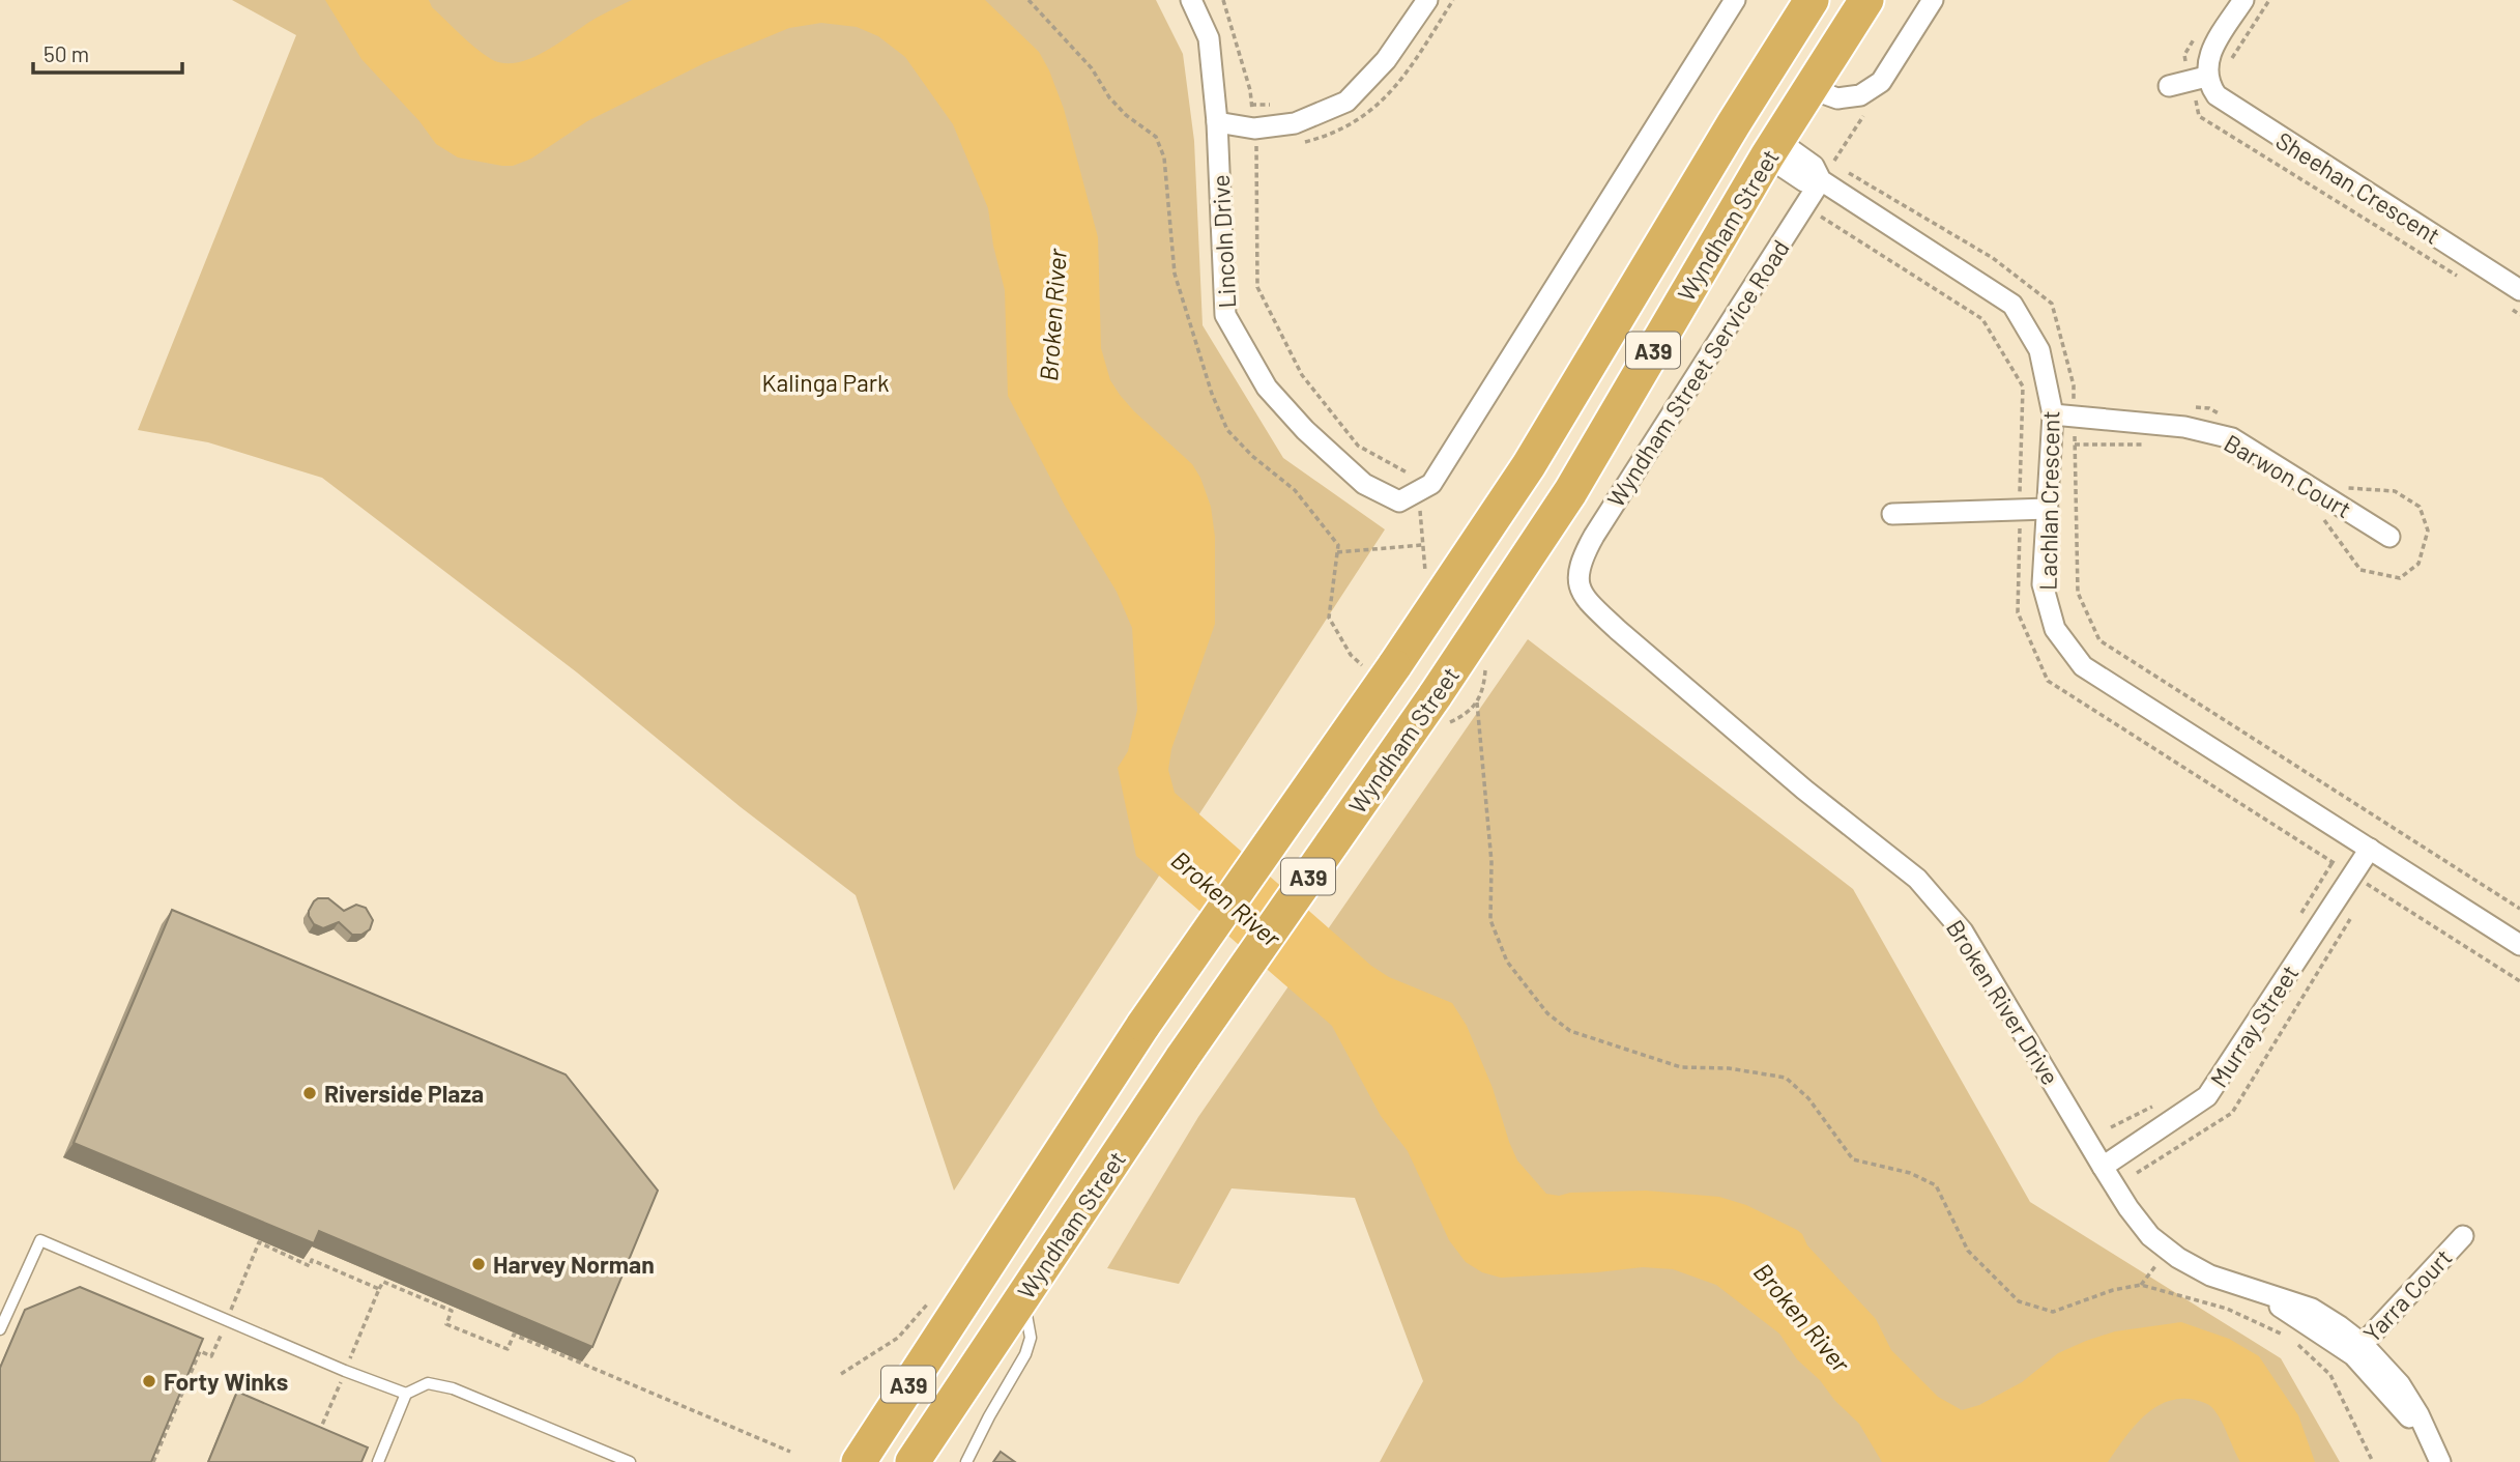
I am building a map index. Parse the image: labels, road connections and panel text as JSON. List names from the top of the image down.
{
  "streets": {
    "highway": ["Wyndham Street", "A39"],
    "street": [
      "Sheehan Crescent",
      "Lincoln Drive",
      "Wyndham Street Service Road",
      "Barwon Court",
      "Lachlan Crescent",
      "Broken River Drive",
      "Murray Street",
      "Yarra Court"
    ]
  },
  "crossings": [
    ["Wyndham Street", "Lachlan Crescent"],
    ["Wyndham Street Service Road", "Lachlan Crescent"],
    ["Wyndham Street Service Road", "Broken River Drive"],
    ["Barwon Court", "Lachlan Crescent"],
    ["Lachlan Crescent", "Murray Street"],
    ["Broken River Drive", "Murray Street"],
    ["Broken River Drive", "Yarra Court"]
  ],
  "water": ["Broken River"],
  "parks": ["Kalinga Park"],
  "places": ["Riverside Plaza", "Harvey Norman", "Forty Winks"],
  "scale_bar": "50 m"
}
